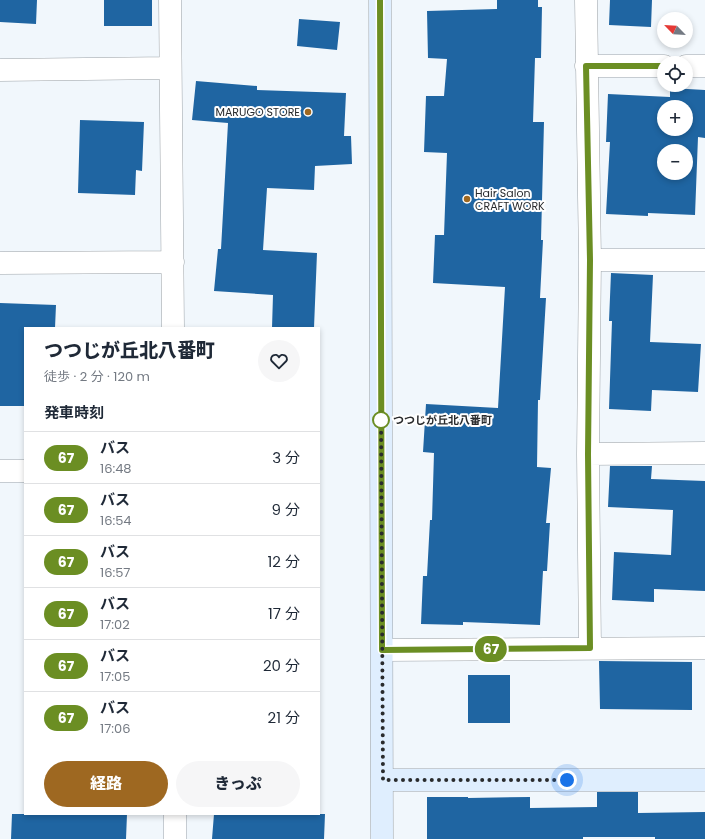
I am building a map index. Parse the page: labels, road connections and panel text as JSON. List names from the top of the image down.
{
  "places": ["MARUGO STORE", "Hair Salon CRAFT WORK", "つつじが丘北八番町"],
  "lines": ["bus line 67"],
  "north": "top left",
  "page": {
    "on_map": "67",
    "map_buttons": ["+", "−"],
    "heading": [
      ["つつじが丘北八番町", "徒歩 · 2 分 · 120 m"],
      "発車時刻"
    ],
    "list": [
      {
        "mark": "67",
        "name": "バス",
        "note": "16:48",
        "value": "3 分"
      },
      {
        "mark": "67",
        "name": "バス",
        "note": "16:54",
        "value": "9 分"
      },
      {
        "mark": "67",
        "name": "バス",
        "note": "16:57",
        "value": "12 分"
      },
      {
        "mark": "67",
        "name": "バス",
        "note": "17:02",
        "value": "17 分"
      },
      {
        "mark": "67",
        "name": "バス",
        "note": "17:05",
        "value": "20 分"
      },
      {
        "mark": "67",
        "name": "バス",
        "note": "17:06",
        "value": "21 分"
      }
    ],
    "buttons": ["経路", "きっぷ"]
  }
}
